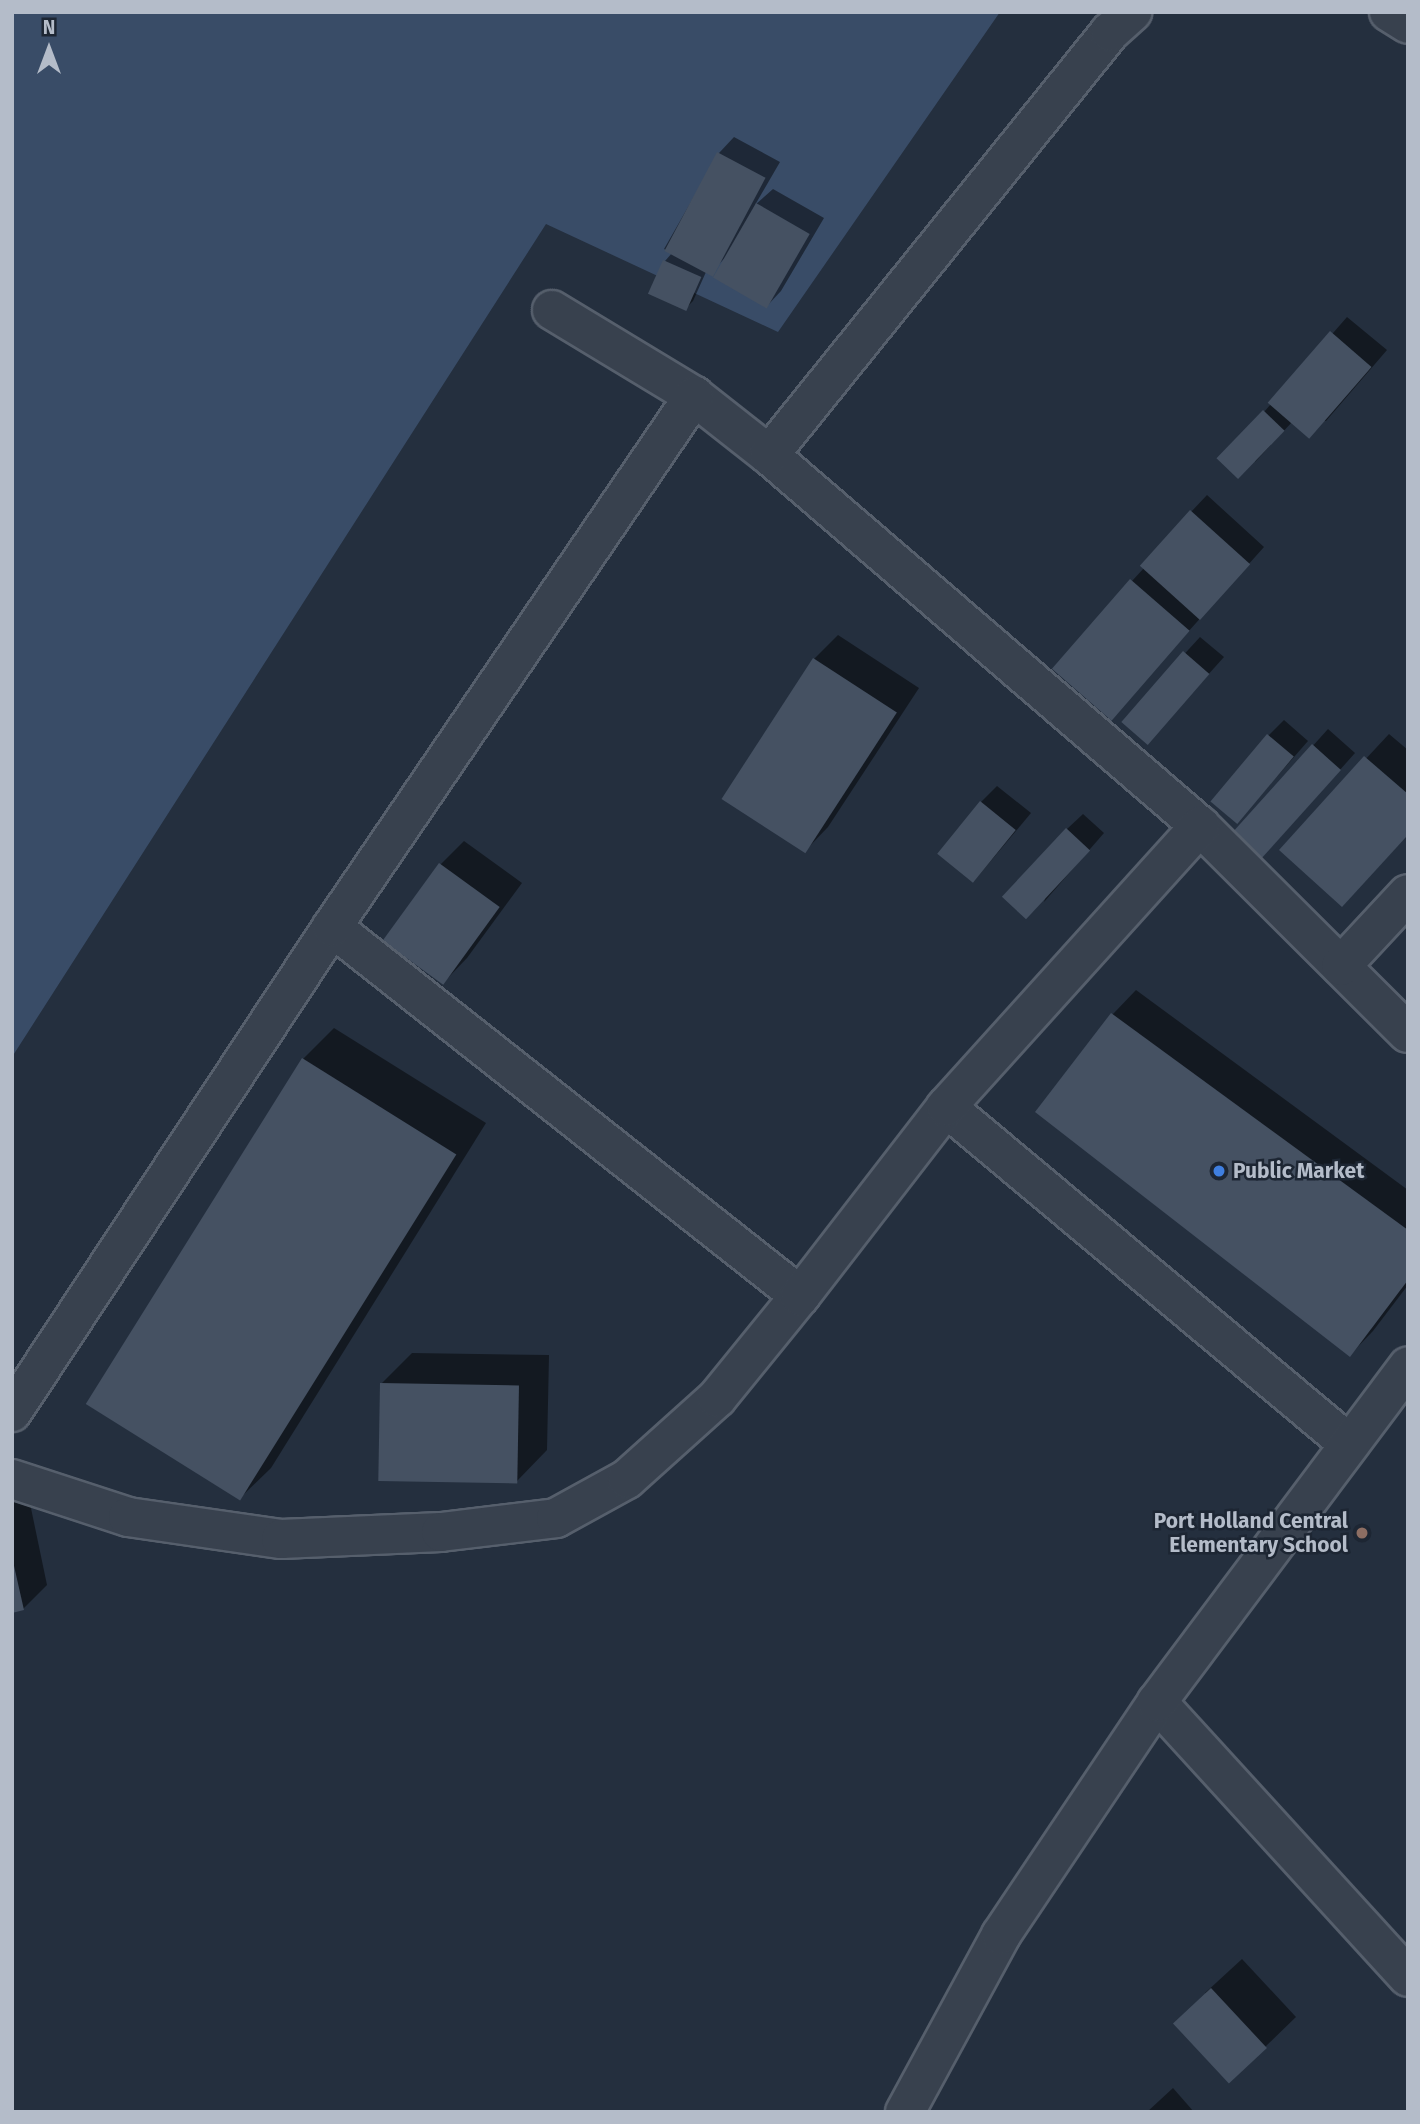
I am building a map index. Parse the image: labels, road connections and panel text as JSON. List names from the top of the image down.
{
  "places": ["Public Market", "Port Holland Central Elementary School"],
  "north": "top"
}
